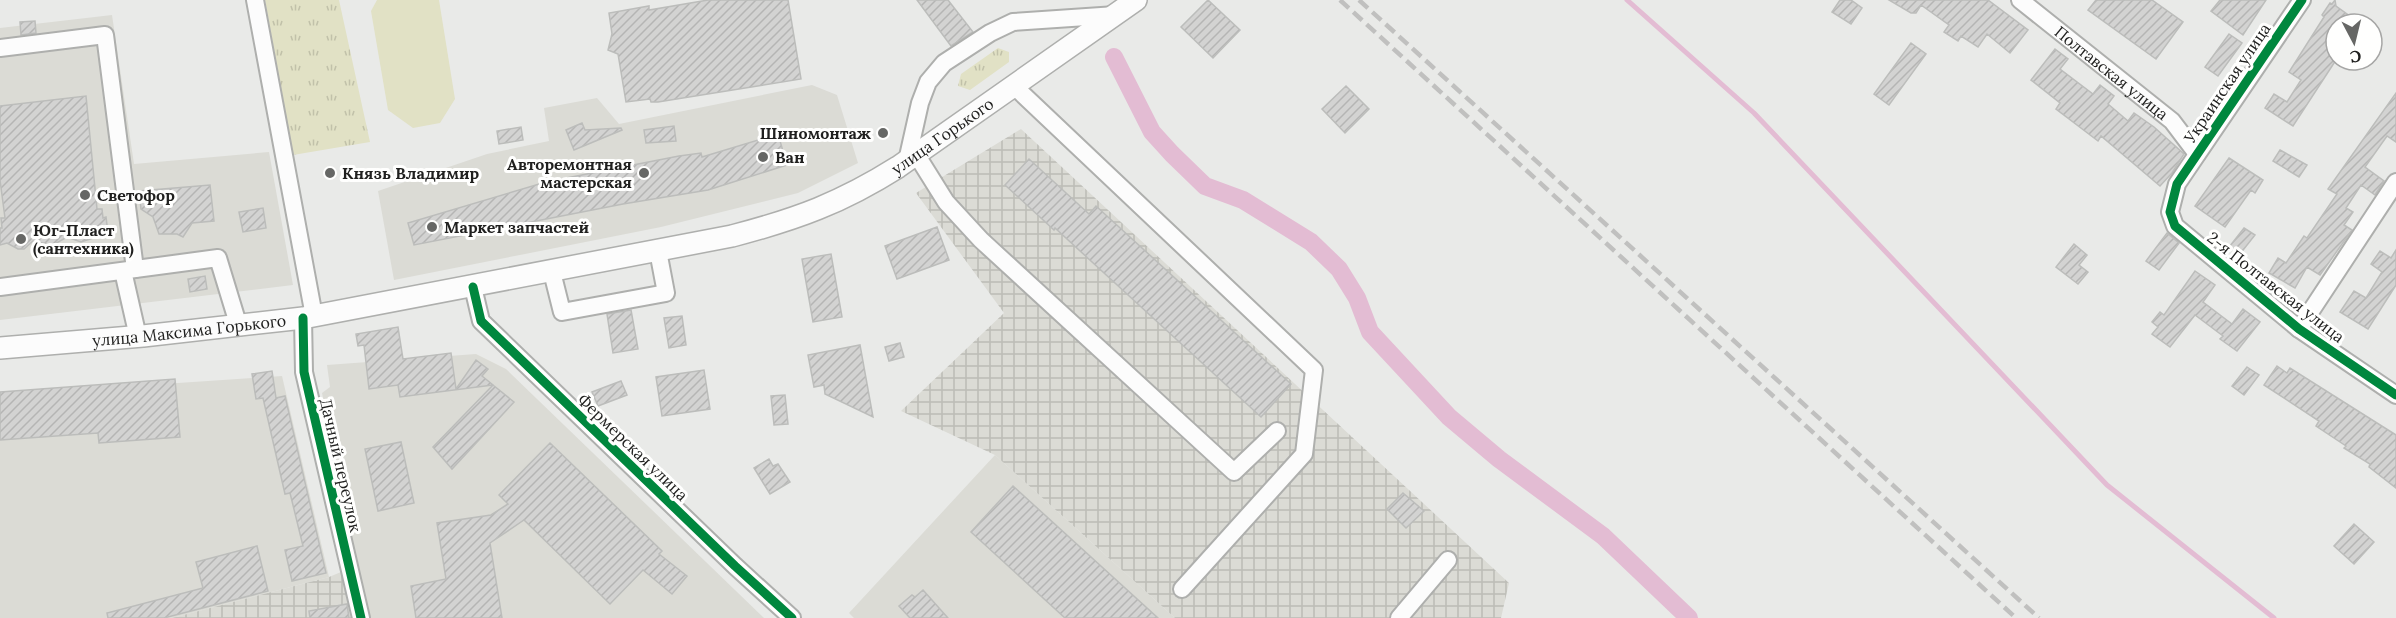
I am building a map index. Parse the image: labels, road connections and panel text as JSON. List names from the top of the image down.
{
  "streets": {
    "main road": ["улица Горького", "улица Максима Горького"],
    "street": [
      "Полтавская улица",
      "Украинская улица",
      "2-я Полтавская улица",
      "Фермерская улица",
      "Дачный переулок"
    ]
  },
  "crossings": [
    ["Полтавская улица", "Украинская улица"],
    ["Украинская улица", "2-я Полтавская улица"],
    ["улица Горького", "улица Максима Горького"],
    ["улица Максима Горького", "Фермерская улица"],
    ["улица Максима Горького", "Дачный переулок"]
  ],
  "places": [
    "Шиномонтаж",
    "Ван",
    "Князь Владимир",
    "Авторемонтная мастерская",
    "Светофор",
    "Маркет запчастей",
    "Юг-Пласт (сантехника)"
  ],
  "north": "bottom"
}
